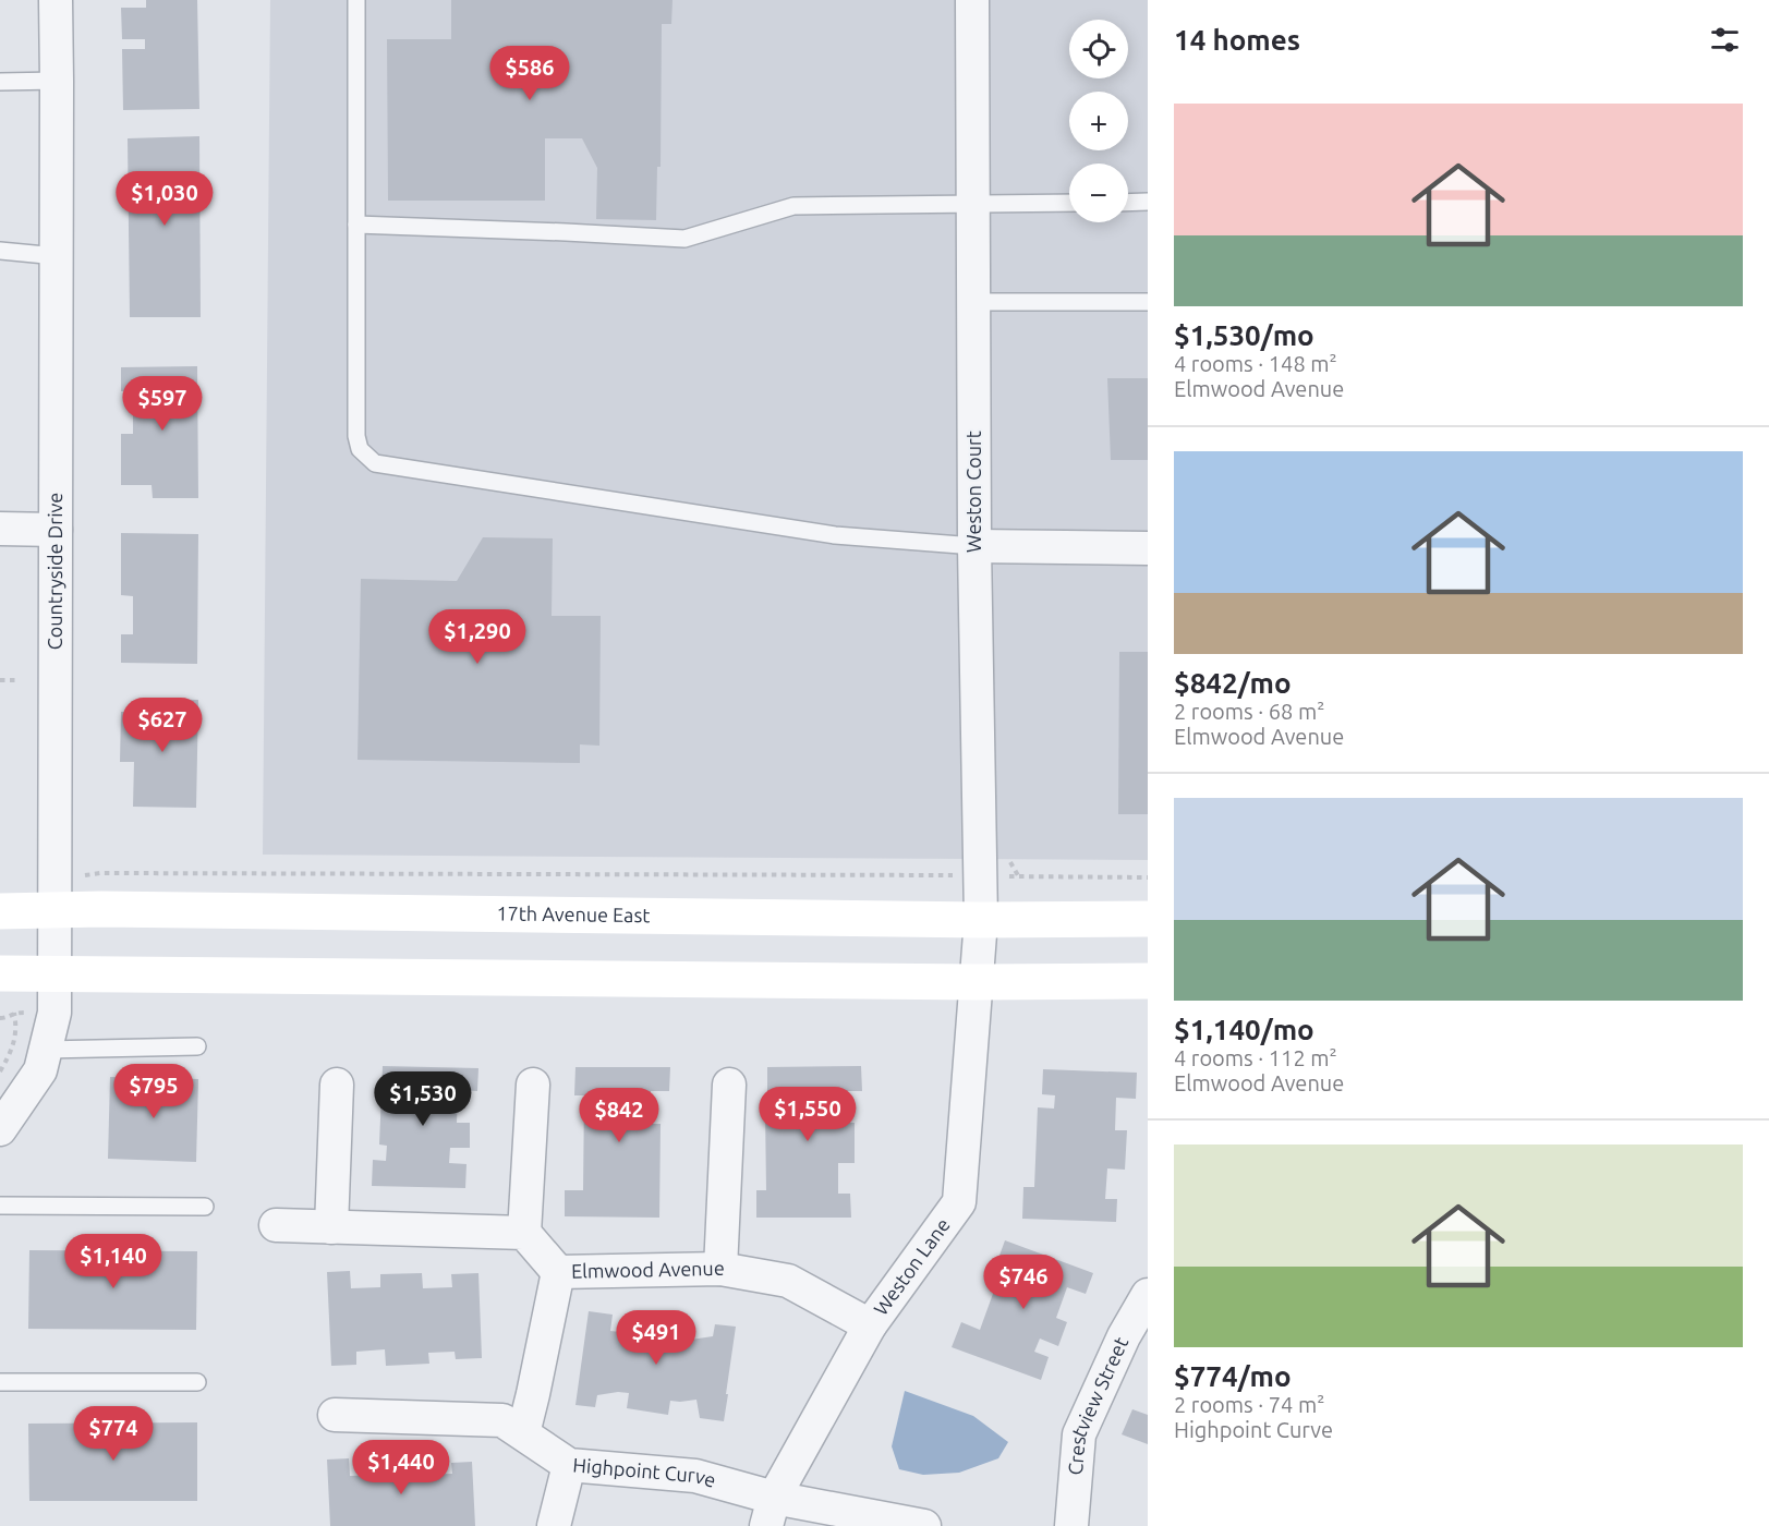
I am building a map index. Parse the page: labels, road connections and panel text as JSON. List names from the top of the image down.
{
  "streets": {
    "street": [
      "Weston Court",
      "Countryside Drive",
      "17th Avenue East",
      "Weston Lane",
      "Elmwood Avenue",
      "Crestview Street",
      "Highpoint Curve"
    ]
  },
  "crossings": [
    ["Weston Court", "17th Avenue East"],
    ["Weston Court", "Weston Lane"],
    ["Countryside Drive", "17th Avenue East"],
    ["Weston Lane", "Elmwood Avenue"],
    ["Weston Lane", "Highpoint Curve"]
  ],
  "page": {
    "heading": "14 homes",
    "map_buttons": ["+", "−"],
    "price": [
      "$586",
      "$1,030",
      "$597",
      "$1,290",
      "$627",
      "$795",
      "$1,530",
      "$1,550",
      "$842",
      "$1,140",
      "$746",
      "$491",
      "$774",
      "$1,440"
    ],
    "list": [
      {
        "name": "$1,530/mo",
        "note": "4 rooms · 148 m² · Elmwood Avenue"
      },
      {
        "name": "$842/mo",
        "note": "2 rooms · 68 m² · Elmwood Avenue"
      },
      {
        "name": "$1,140/mo",
        "note": "4 rooms · 112 m² · Elmwood Avenue"
      },
      {
        "name": "$774/mo",
        "note": "2 rooms · 74 m² · Highpoint Curve"
      }
    ]
  }
}
